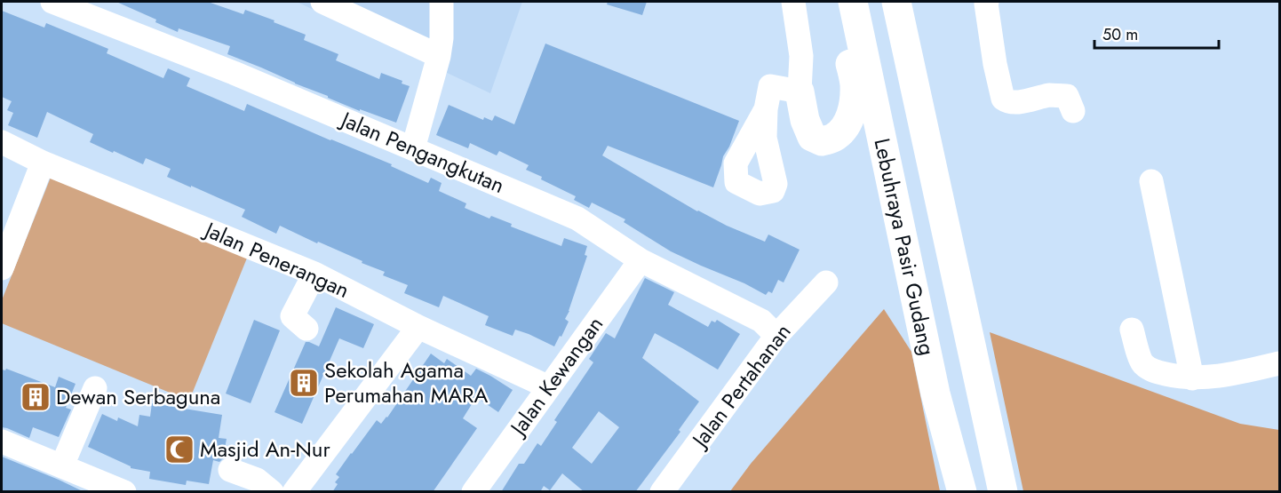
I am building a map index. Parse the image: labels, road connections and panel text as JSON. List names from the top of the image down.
{
  "streets": {
    "highway": ["Lebuhraya Pasir Gudang"],
    "street": [
      "Jalan Pengangkutan",
      "Jalan Penerangan",
      "Jalan Kewangan",
      "Jalan Pertahanan"
    ]
  },
  "crossings": [
    ["Jalan Pengangkutan", "Jalan Kewangan"],
    ["Jalan Pengangkutan", "Jalan Pertahanan"],
    ["Jalan Penerangan", "Jalan Kewangan"]
  ],
  "places": {
    "building": ["Sekolah Agama Perumahan MARA", "Dewan Serbaguna"],
    "mosque": ["Masjid An-Nur"]
  },
  "scale_bar": "50 m"
}
